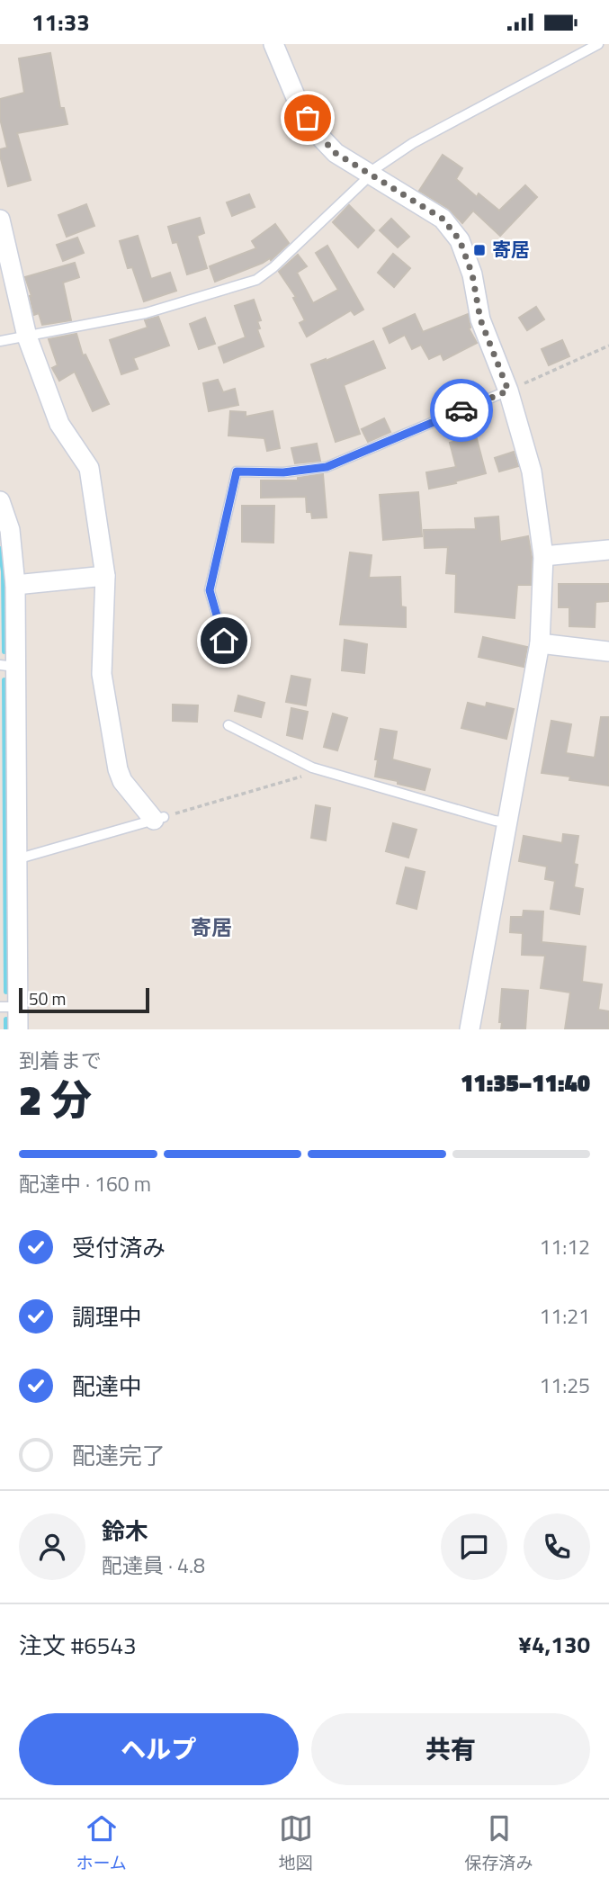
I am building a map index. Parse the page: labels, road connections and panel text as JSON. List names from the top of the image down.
{
  "districts": ["寄居"],
  "places": {
    "transit": ["寄居"]
  },
  "scale_bar": "50 m",
  "page": {
    "status": "11:33",
    "scale": "50 m",
    "heading": ["2 分", "到着まで", "11:35–11:40"],
    "panel": [
      "鈴木",
      "配達員 · 4.8",
      "注文 #6543",
      "¥4,130"
    ],
    "bar": "配達中 · 160 m",
    "list": [
      ["受付済み", "11:12"],
      ["調理中", "11:21"],
      ["配達中", "11:25"],
      "配達完了"
    ],
    "buttons": ["ヘルプ", "共有"],
    "tabs": ["ホーム", "地図", "保存済み"]
  }
}
